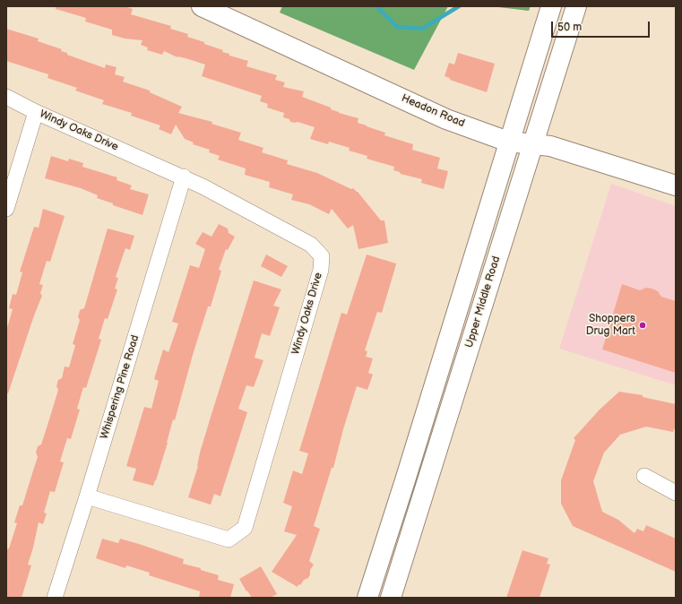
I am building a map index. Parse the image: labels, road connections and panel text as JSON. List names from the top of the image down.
{
  "streets": {
    "main road": ["Headon Road", "Upper Middle Road"],
    "street": ["Windy Oaks Drive", "Whispering Pine Road"]
  },
  "crossings": [
    ["Headon Road", "Upper Middle Road"],
    ["Windy Oaks Drive", "Whispering Pine Road"]
  ],
  "places": ["Shoppers Drug Mart"],
  "scale_bar": "50 m"
}
